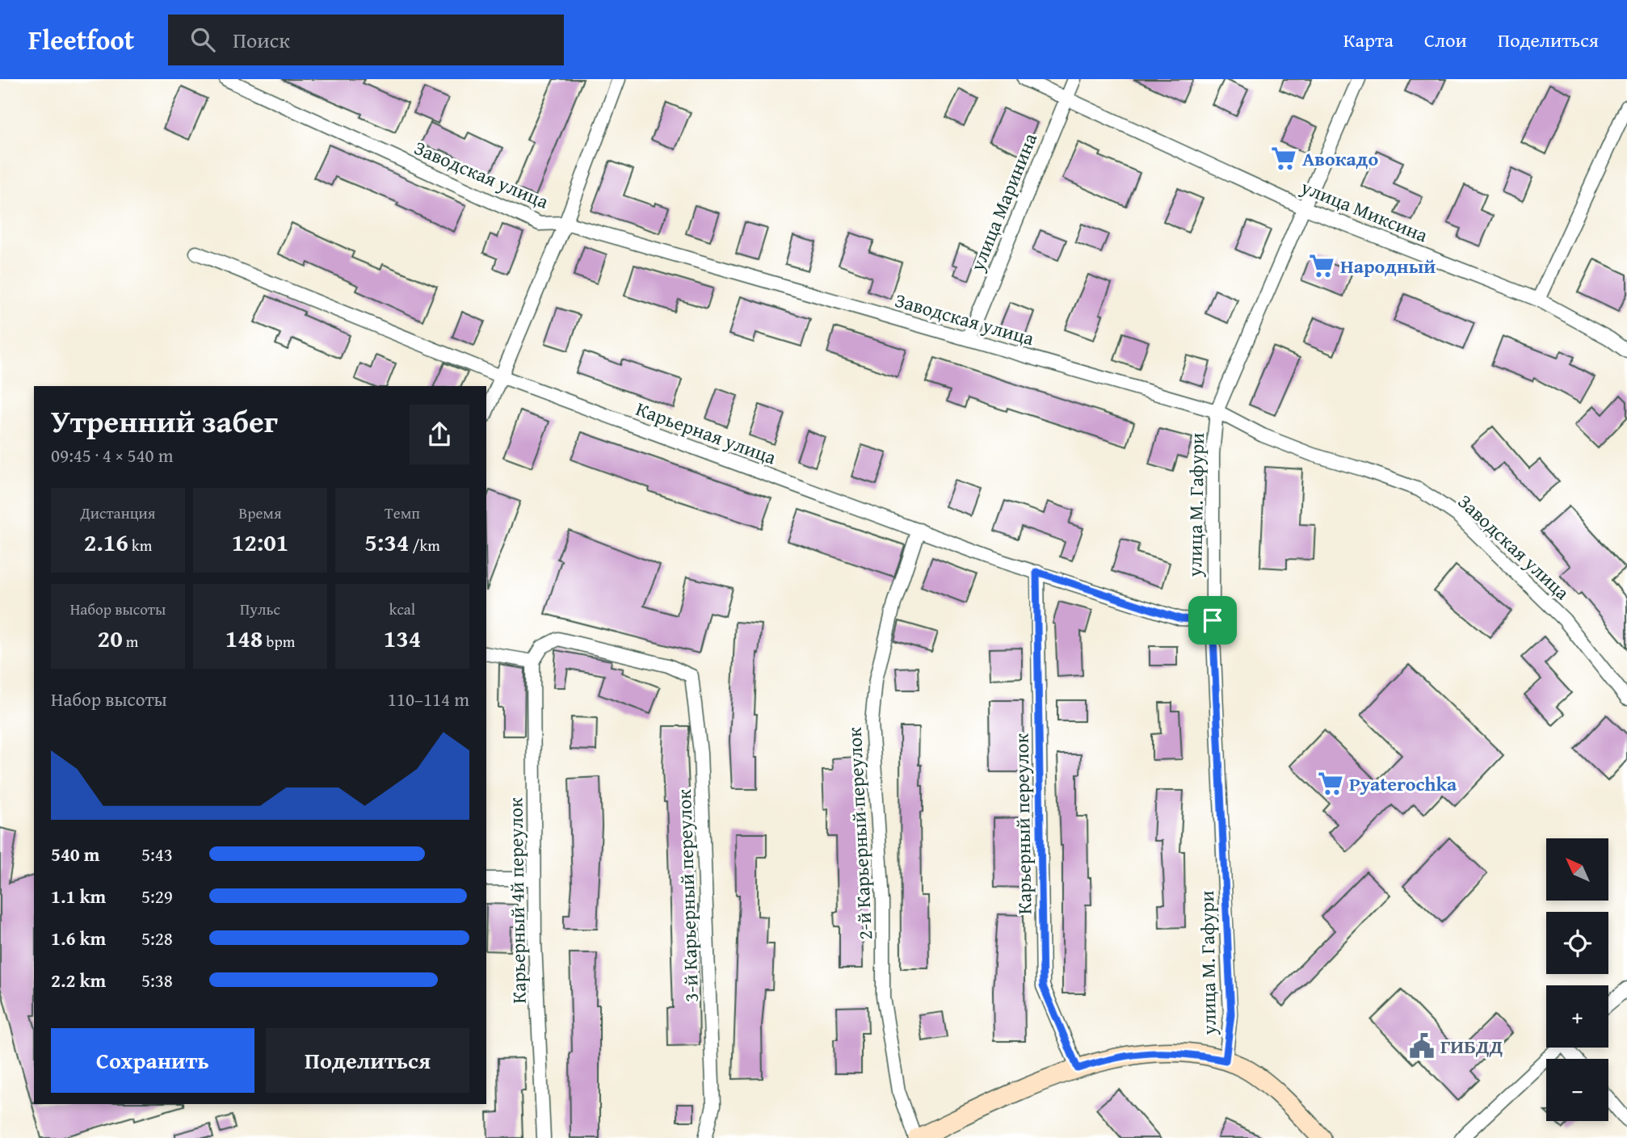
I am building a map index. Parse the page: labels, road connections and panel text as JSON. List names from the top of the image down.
{
  "streets": {
    "street": [
      "Заводская улица",
      "улица Маринина",
      "улица Миксина",
      "Карьерная улица",
      "улица М. Гафури",
      "Карьерный переулок",
      "2-й Карьерный переулок",
      "3-й Карьерный переулок",
      "Карьерный 4й переулок"
    ]
  },
  "crossings": [
    ["Заводская улица", "улица Маринина"],
    ["Заводская улица", "улица М. Гафури"],
    ["улица Маринина", "улица Миксина"],
    ["улица Миксина", "улица М. Гафури"],
    ["Карьерная улица", "улица М. Гафури"],
    ["Карьерная улица", "Карьерный переулок"],
    ["Карьерная улица", "2-й Карьерный переулок"],
    ["3-й Карьерный переулок", "Карьерный 4й переулок"]
  ],
  "places": {
    "supermarket": ["Авокадо", "Народный", "Pyaterochka"],
    "public building": ["ГИБДД"]
  },
  "north": "top left",
  "page": {
    "header": "Fleetfoot",
    "search": "Поиск",
    "nav": ["Карта", "Слои", "Поделиться"],
    "heading": ["Утренний забег", "09:45 · 4 × 540 m"],
    "stats": [
      ["Дистанция", "2.16 km"],
      ["Время", "12:01"],
      ["Темп", "5:34 /km"],
      ["Набор высоты", "20 m"],
      ["Пульс", "148 bpm"],
      ["kcal", "134"]
    ],
    "chart": ["Набор высоты", "110–114 m"],
    "list": [
      {
        "name": "540 m",
        "note": "5:43"
      },
      {
        "name": "1.1 km",
        "note": "5:29"
      },
      {
        "name": "1.6 km",
        "note": "5:28"
      },
      {
        "name": "2.2 km",
        "note": "5:38"
      }
    ],
    "map_buttons": ["+", "−"],
    "buttons": ["Сохранить", "Поделиться"]
  }
}
